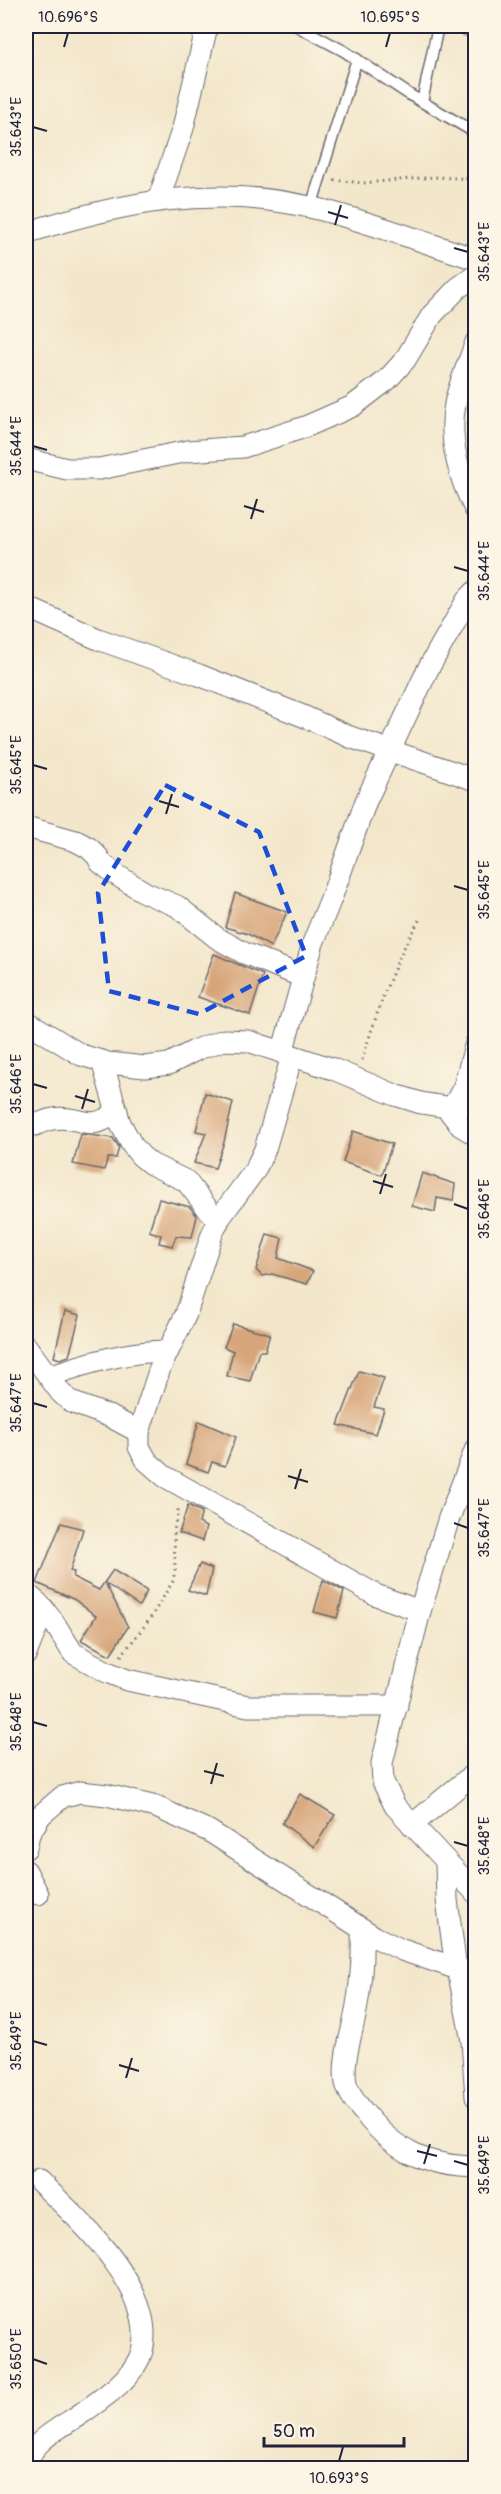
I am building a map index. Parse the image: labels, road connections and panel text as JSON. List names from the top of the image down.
{
  "scale_bar": "50 m",
  "coordinates": [
    "10.696°S",
    "10.695°S",
    "35.643°E",
    "35.644°E",
    "35.645°E",
    "35.646°E",
    "35.647°E",
    "35.648°E",
    "35.649°E",
    "35.650°E",
    "10.693°S"
  ]
}
